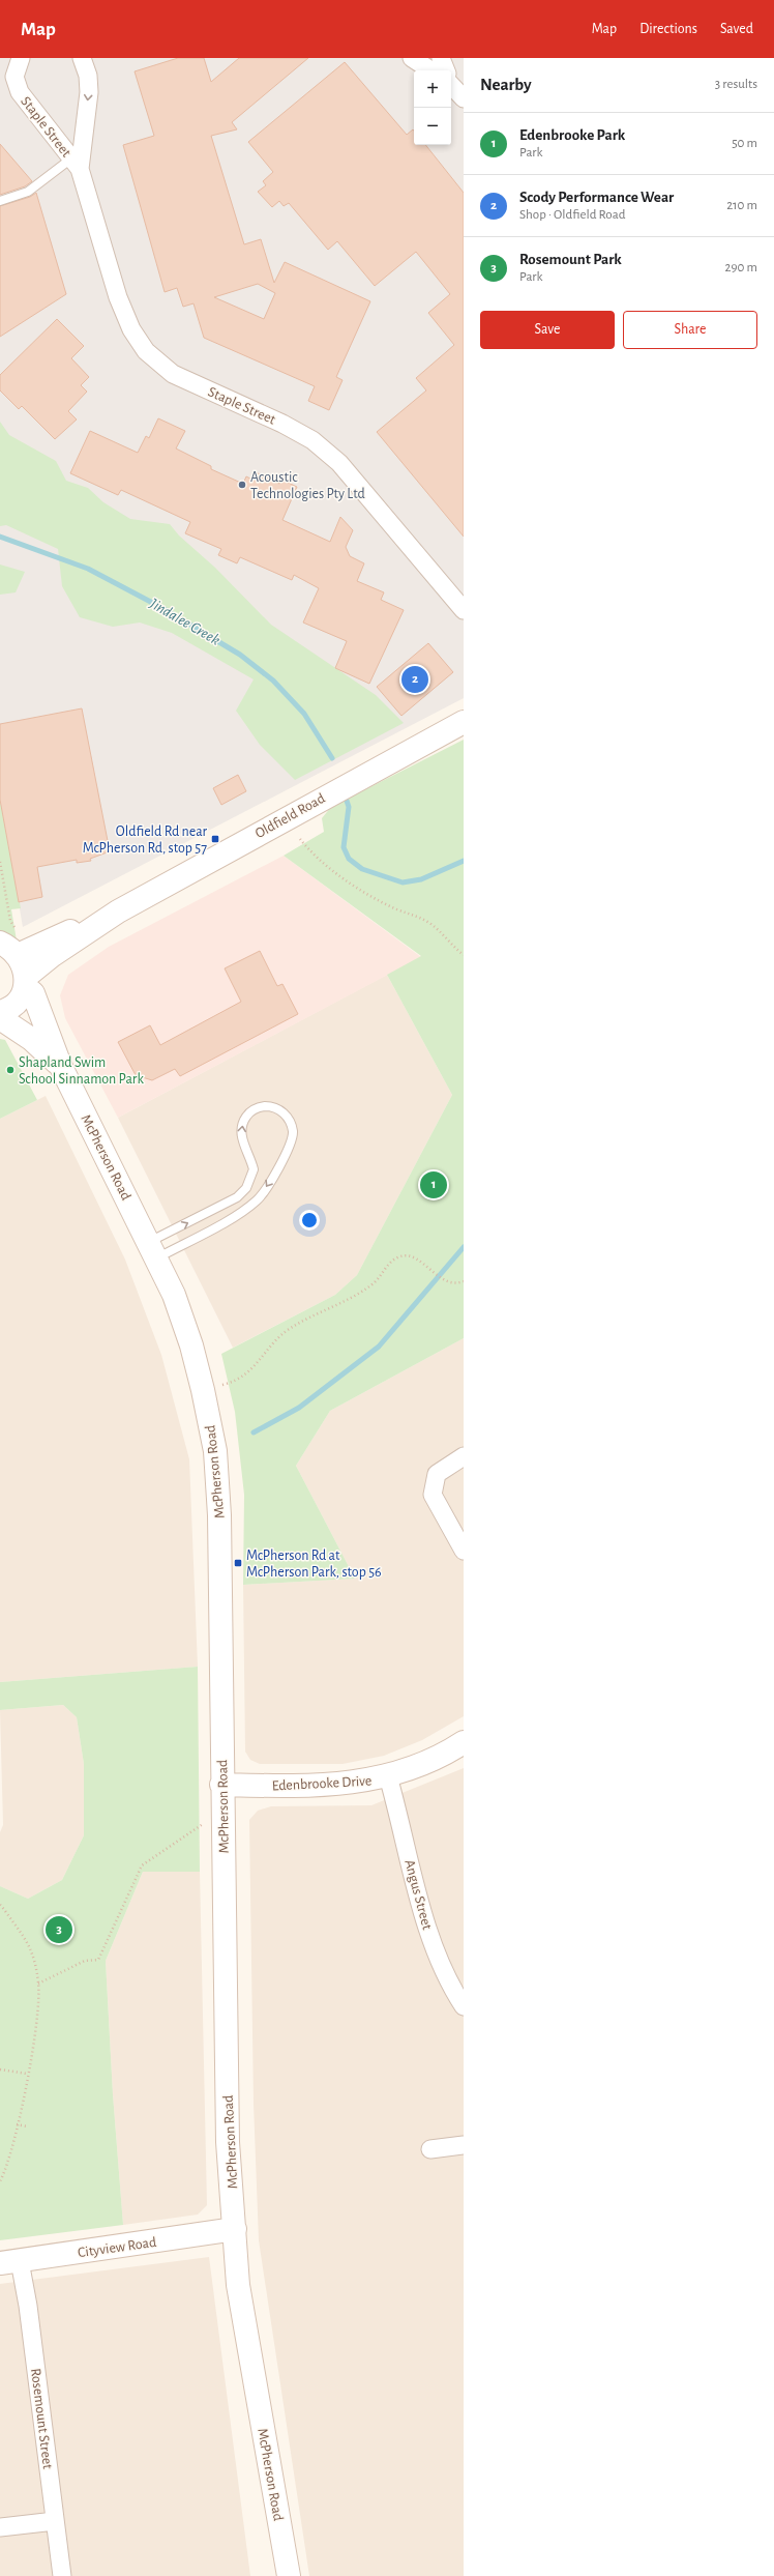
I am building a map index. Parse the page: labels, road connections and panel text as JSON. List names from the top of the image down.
{
  "streets": {
    "street": [
      "Staple Street",
      "Oldfield Road",
      "McPherson Road",
      "Edenbrooke Drive",
      "Angus Street",
      "Cityview Road",
      "Rosemount Street"
    ]
  },
  "crossings": [
    ["McPherson Road", "Edenbrooke Drive"],
    ["McPherson Road", "Cityview Road"],
    ["Edenbrooke Drive", "Angus Street"],
    ["Cityview Road", "Rosemount Street"]
  ],
  "water": ["Jindalee Creek"],
  "places": {
    "other": ["Acoustic Technologies Pty Ltd", "Shapland Swim School Sinnamon Park"],
    "transit": ["Oldfield Rd near McPherson Rd, stop 57", "McPherson Rd at McPherson Park, stop 56"]
  },
  "page": {
    "header": "Map",
    "nav": ["Map", "Directions", "Saved"],
    "heading": ["Nearby", "3 results"],
    "map_buttons": ["+", "−"],
    "list": [
      {
        "mark": "1",
        "name": "Edenbrooke Park",
        "note": "Park",
        "value": "50 m"
      },
      {
        "mark": "2",
        "name": "Scody Performance Wear",
        "note": "Shop · Oldfield Road",
        "value": "210 m"
      },
      {
        "mark": "3",
        "name": "Rosemount Park",
        "note": "Park",
        "value": "290 m"
      }
    ],
    "buttons": ["Save", "Share"],
    "pins": ["2", "1", "3"]
  }
}
